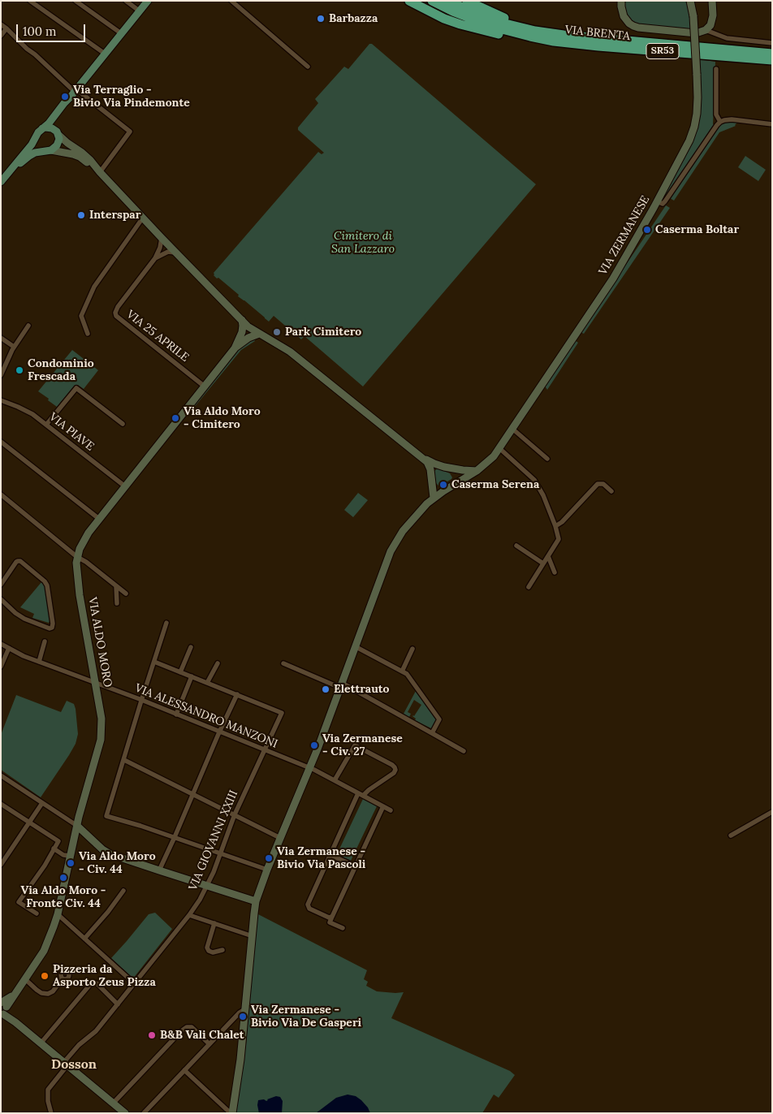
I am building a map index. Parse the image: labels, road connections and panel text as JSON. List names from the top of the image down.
{
  "streets": {
    "highway": ["VIA BRENTA", "SR53"],
    "street": [
      "VIA ZERMANESE",
      "VIA 25 APRILE",
      "VIA PIAVE",
      "VIA ALDO MORO",
      "VIA ALESSANDRO MANZONI",
      "VIA GIOVANNI XXIII"
    ]
  },
  "crossings": [
    ["VIA BRENTA", "SR53"],
    ["VIA ZERMANESE", "VIA ALESSANDRO MANZONI"],
    ["VIA 25 APRILE", "VIA ALDO MORO"],
    ["VIA PIAVE", "VIA ALDO MORO"],
    ["VIA ALDO MORO", "VIA ALESSANDRO MANZONI"],
    ["VIA ALESSANDRO MANZONI", "VIA GIOVANNI XXIII"]
  ],
  "districts": ["Dosson"],
  "parks": ["Cimitero di San Lazzaro"],
  "places": [
    "Barbazza",
    "Via Terraglio - Bivio Via Pindemonte",
    "Interspar",
    "Caserma Boltar",
    "Park Cimitero",
    "Condominio Frescada",
    "Via Aldo Moro - Cimitero",
    "Caserma Serena",
    "Elettrauto",
    "Via Zermanese - Civ. 27",
    "Via Zermanese - Bivio Via Pascoli",
    "Via Aldo Moro - Civ. 44",
    "Via Aldo Moro - Fronte Civ. 44",
    "Pizzeria da Asporto Zeus Pizza",
    "Via Zermanese - Bivio Via De Gasperi",
    "B&B Vali Chalet"
  ],
  "scale_bar": "100 m"
}
